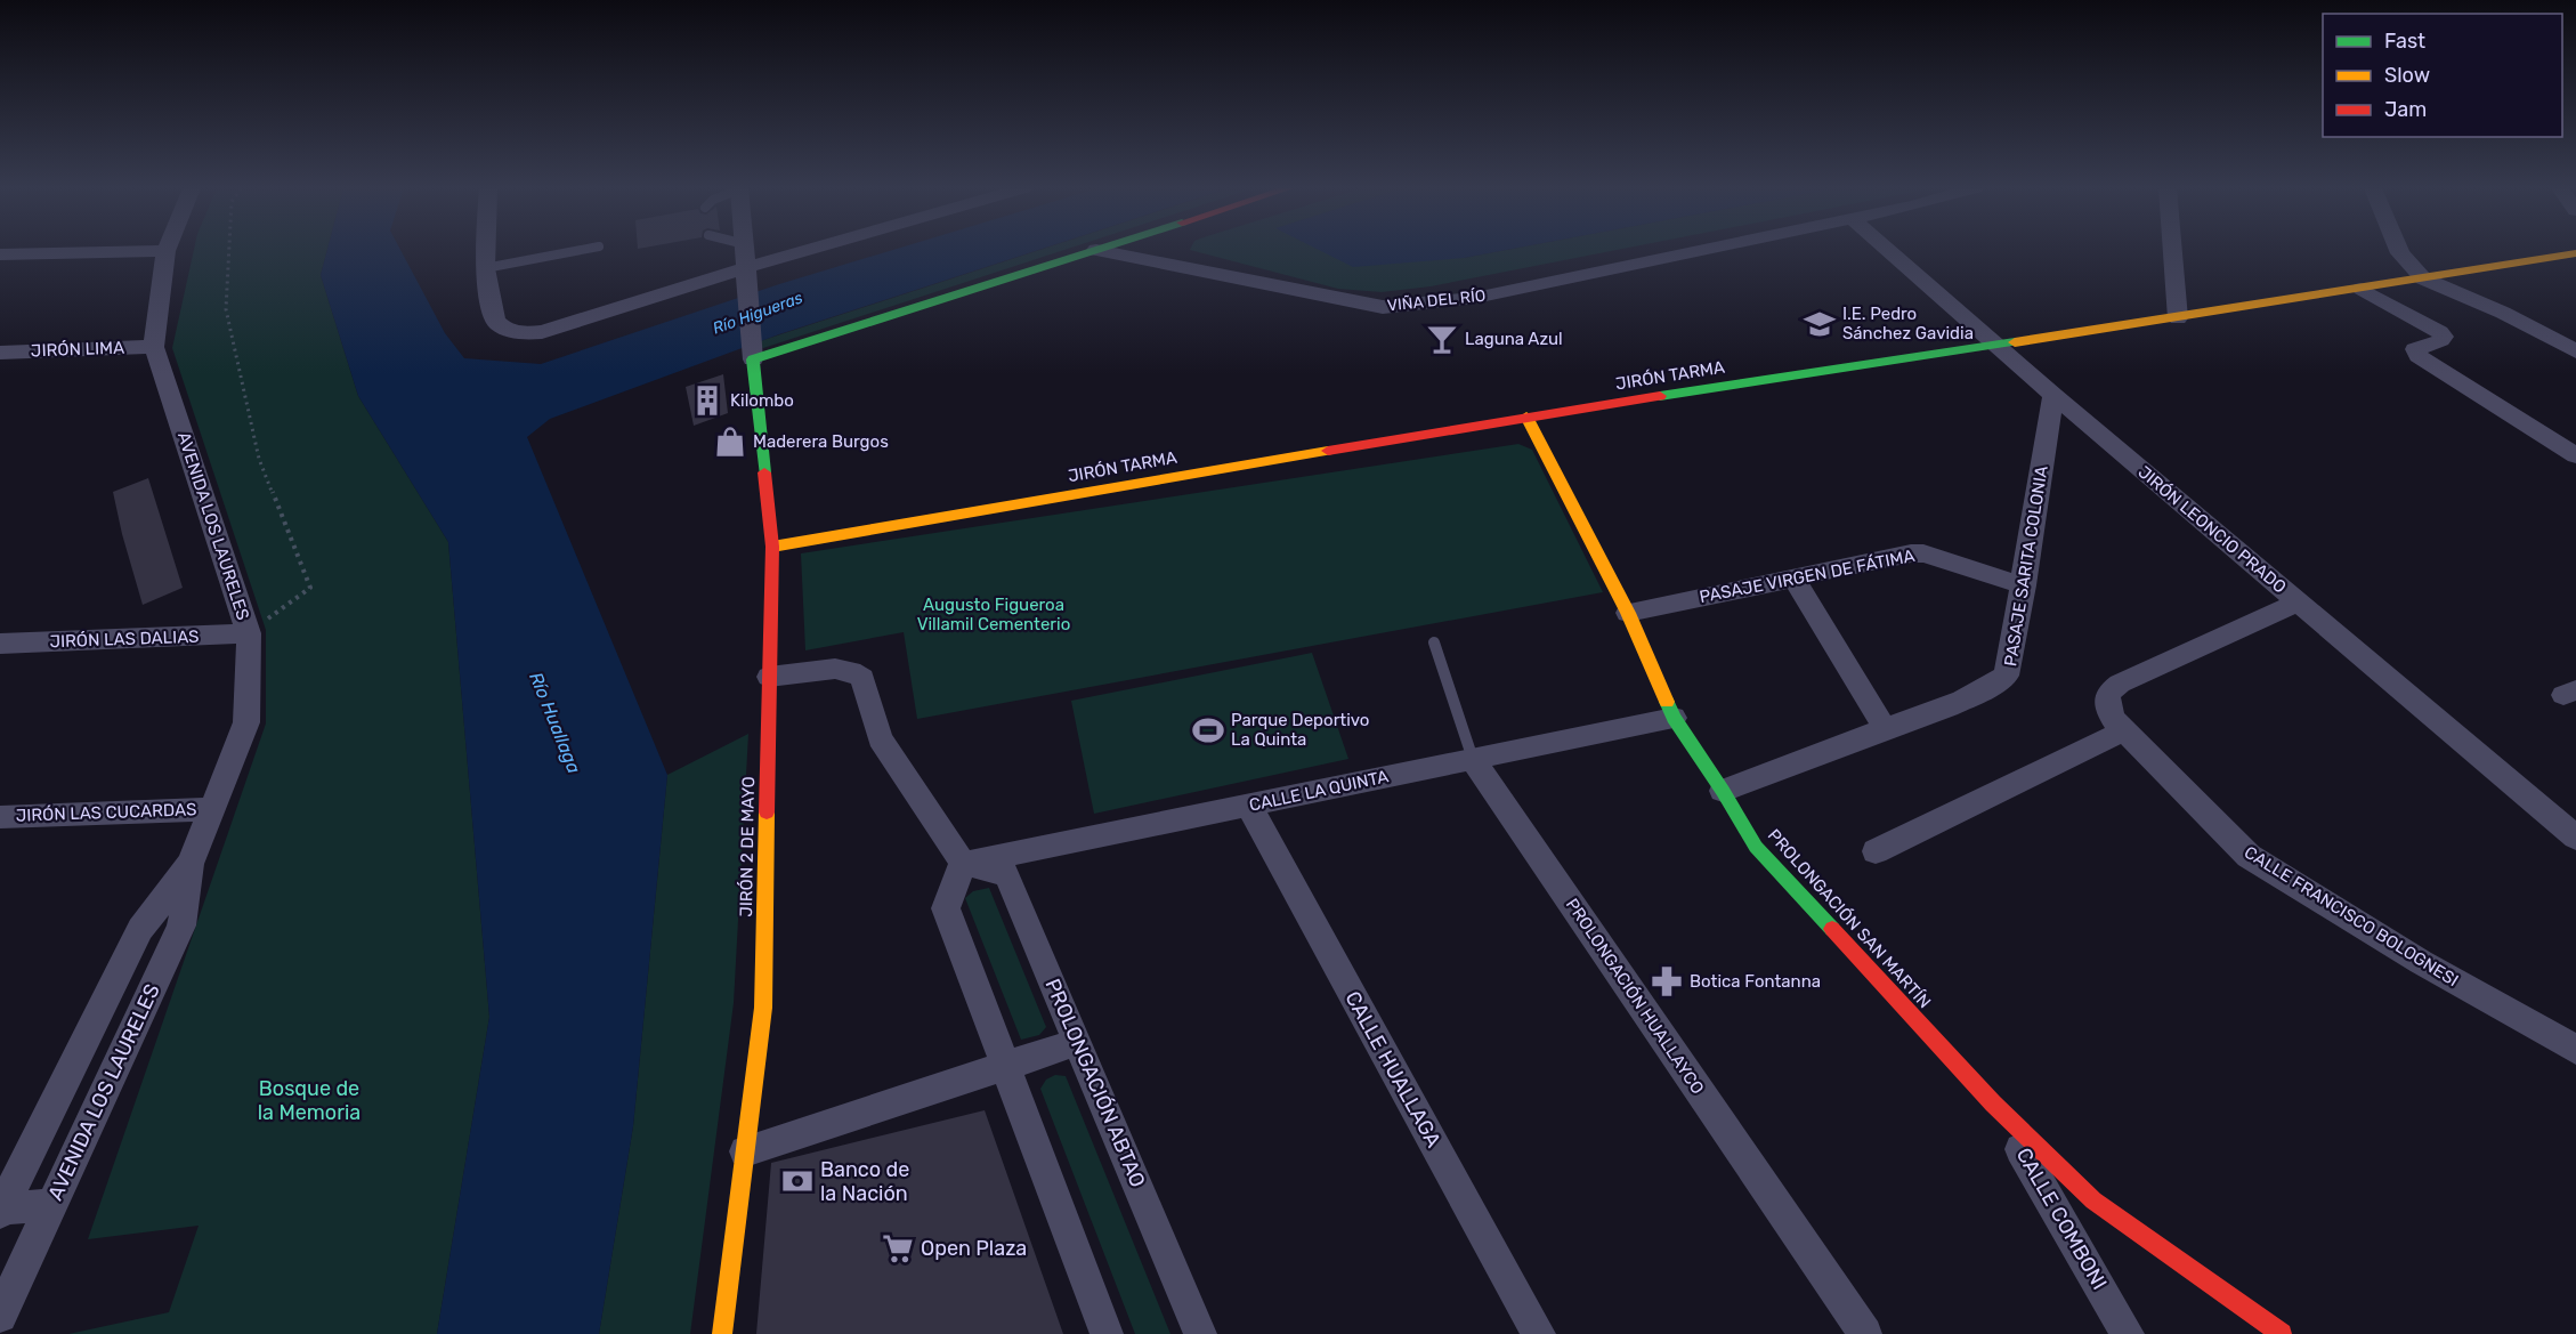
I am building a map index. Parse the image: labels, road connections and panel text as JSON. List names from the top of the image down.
{
  "streets": {
    "street": [
      "VIÑA DEL RÍO",
      "JIRÓN LIMA",
      "JIRÓN TARMA",
      "AVENIDA LOS LAURELES",
      "JIRÓN LEONCIO PRADO",
      "PASAJE SARITA COLONIA",
      "PASAJE VIRGEN DE FÁTIMA",
      "JIRÓN LAS DALIAS",
      "CALLE LA QUINTA",
      "JIRÓN LAS CUCARDAS",
      "JIRÓN 2 DE MAYO",
      "CALLE FRANCISCO BOLOGNESI",
      "PROLONGACIÓN SAN MARTÍN",
      "PROLONGACIÓN HUALLAYCO",
      "CALLE HUALLAGA",
      "PROLONGACIÓN ABTAO",
      "CALLE COMBONI"
    ]
  },
  "crossings": [
    ["JIRÓN LIMA", "AVENIDA LOS LAURELES"],
    ["JIRÓN TARMA", "JIRÓN LEONCIO PRADO"],
    ["JIRÓN TARMA", "JIRÓN 2 DE MAYO"],
    ["JIRÓN TARMA", "PROLONGACIÓN SAN MARTÍN"],
    ["AVENIDA LOS LAURELES", "JIRÓN LAS DALIAS"],
    ["AVENIDA LOS LAURELES", "JIRÓN LAS CUCARDAS"],
    ["JIRÓN LEONCIO PRADO", "PASAJE SARITA COLONIA"],
    ["JIRÓN LEONCIO PRADO", "CALLE FRANCISCO BOLOGNESI"],
    ["PASAJE SARITA COLONIA", "PASAJE VIRGEN DE FÁTIMA"],
    ["PASAJE SARITA COLONIA", "PROLONGACIÓN SAN MARTÍN"],
    ["PASAJE VIRGEN DE FÁTIMA", "PROLONGACIÓN SAN MARTÍN"],
    ["CALLE LA QUINTA", "PROLONGACIÓN SAN MARTÍN"],
    ["CALLE LA QUINTA", "PROLONGACIÓN HUALLAYCO"],
    ["CALLE LA QUINTA", "CALLE HUALLAGA"],
    ["CALLE LA QUINTA", "PROLONGACIÓN ABTAO"],
    ["PROLONGACIÓN SAN MARTÍN", "CALLE COMBONI"]
  ],
  "water": ["Río Higueras", "Río Huallaga"],
  "parks": ["Augusto Figueroa Villamil Cementerio", "Bosque de la Memoria"],
  "places": {
    "school or university": ["I.E. Pedro Sánchez Gavidia"],
    "bar": ["Laguna Azul"],
    "building": ["Kilombo"],
    "shop": ["Maderera Burgos"],
    "sports": ["Parque Deportivo La Quinta"],
    "pharmacy": ["Botica Fontanna"],
    "bank": ["Banco de la Nación"],
    "supermarket": ["Open Plaza"]
  },
  "legend": ["Fast", "Slow", "Jam"]
}
